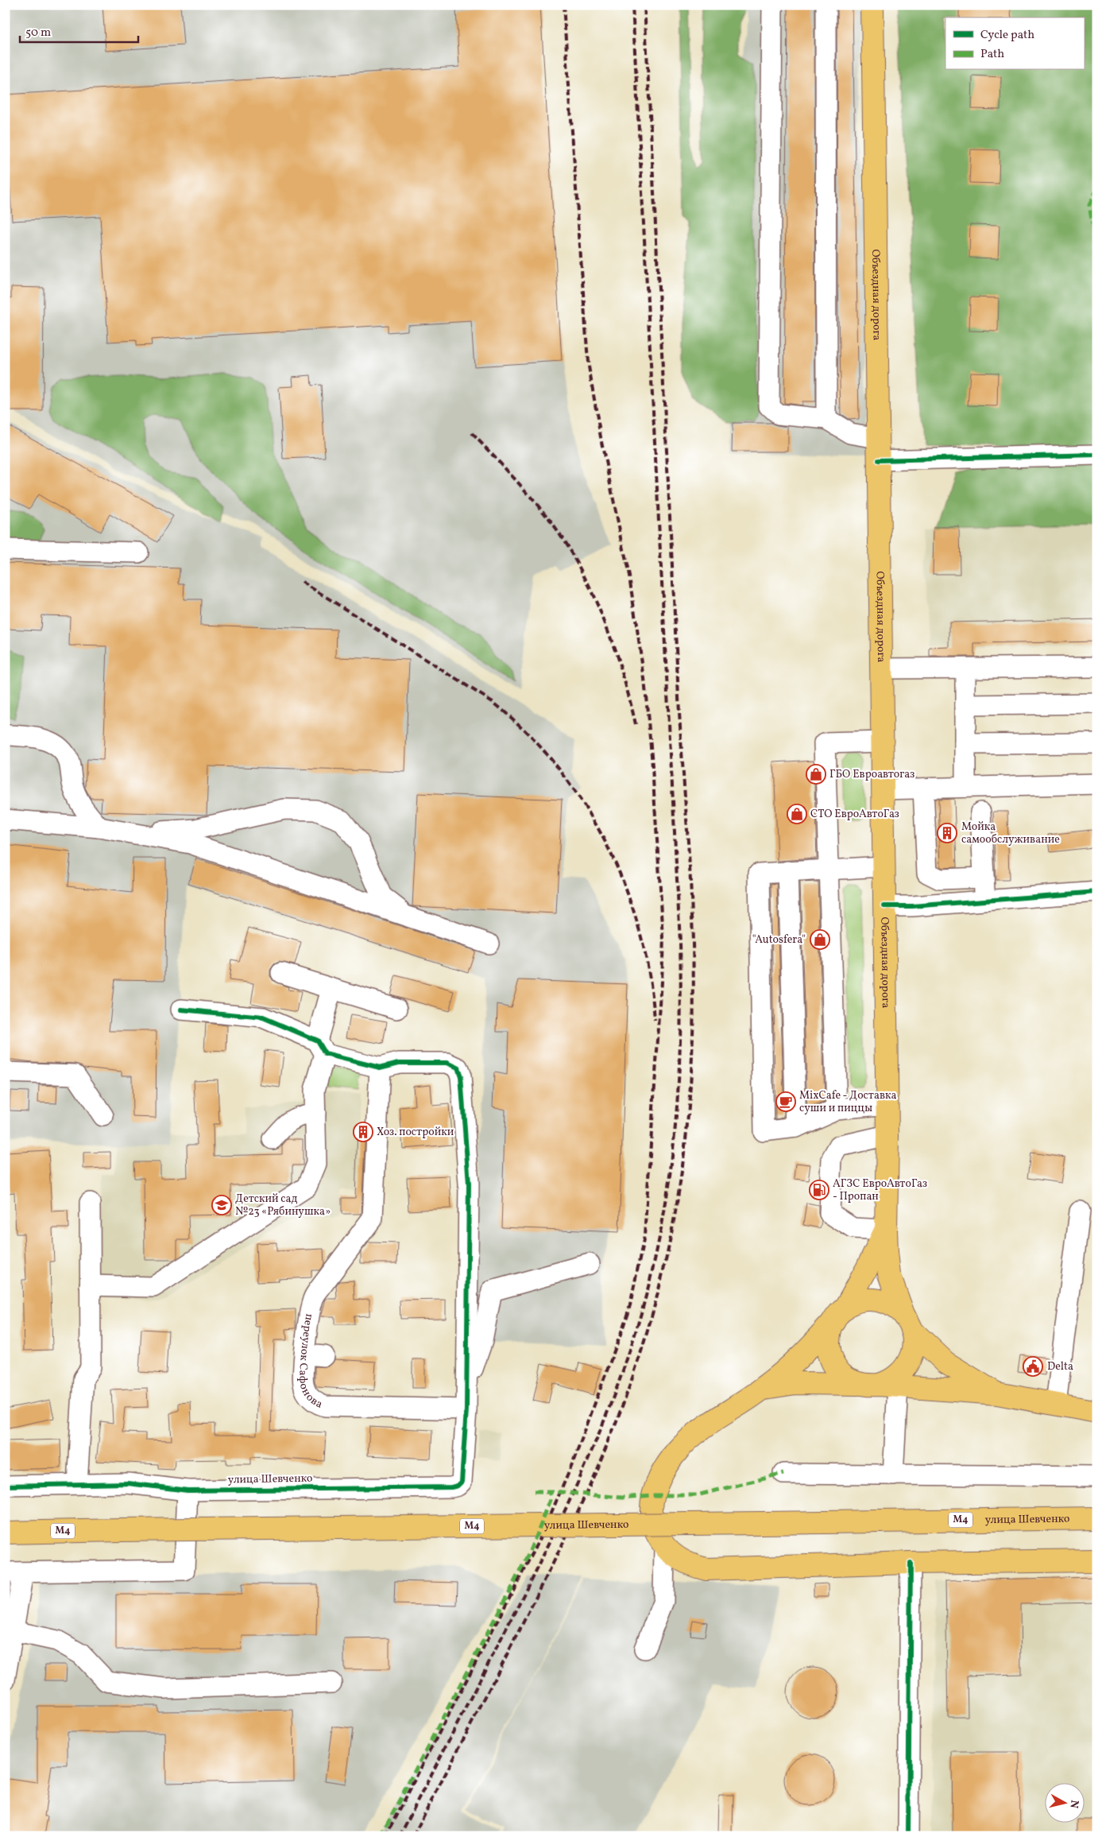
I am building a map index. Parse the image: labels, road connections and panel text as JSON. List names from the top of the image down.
{
  "streets": {
    "main road": ["Объездная дорога", "улица Шевченко", "M4"],
    "street": ["переулок Сафонова"]
  },
  "crossings": [
    ["переулок Сафонова", "улица Шевченко"]
  ],
  "places": {
    "shop": ["ГБО Евроавтогаз", "СТО ЕвроАвтоГаз", "\"Autosfera\""],
    "building": ["Мойка самообслуживание", "Хоз. постройки"],
    "cafe": ["MixCafe - Доставка суши и пиццы"],
    "fuel station": ["АГЗС ЕвроАвтоГаз - Пропан"],
    "school or university": ["Детский сад №23 «Рябинушка»"],
    "public building": ["Delta"]
  },
  "legend": ["Cycle path", "Path"],
  "scale_bar": "50 m",
  "north": "right"
}
